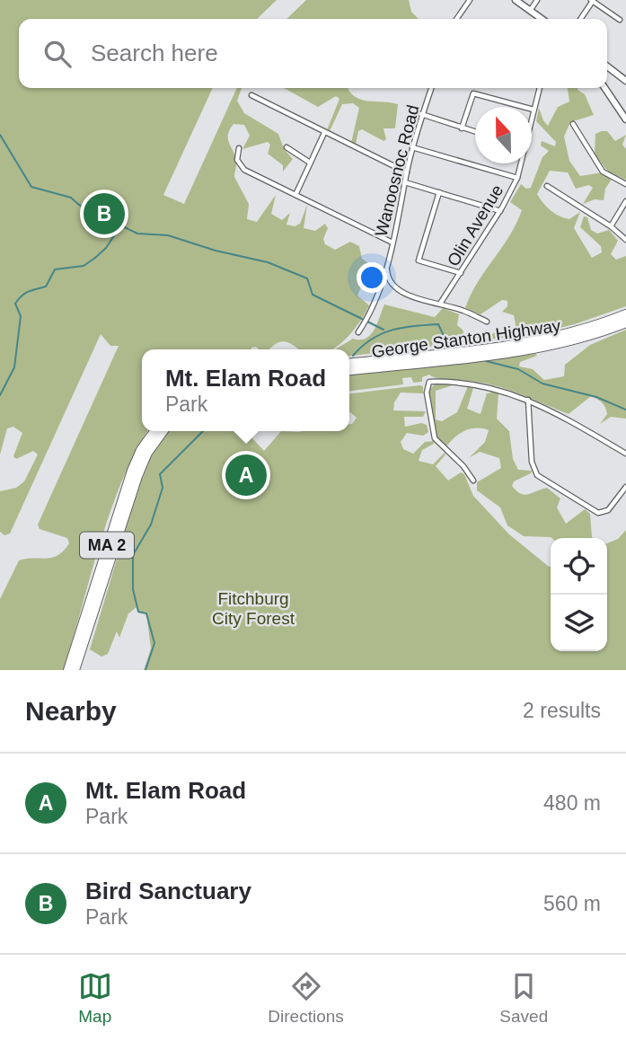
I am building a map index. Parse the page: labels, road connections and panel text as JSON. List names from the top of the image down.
{
  "streets": {
    "highway": ["George Stanton Highway", "MA 2"],
    "street": ["Wanoosnoc Road", "Olin Avenue"]
  },
  "parks": ["Fitchburg City Forest"],
  "north": "top",
  "page": {
    "search": "Search here",
    "pins": ["B", "A"],
    "popup": ["Mt. Elam Road", "Park"],
    "heading": ["Nearby", "2 results"],
    "list": [
      {
        "mark": "A",
        "name": "Mt. Elam Road",
        "note": "Park",
        "value": "480 m"
      },
      {
        "mark": "B",
        "name": "Bird Sanctuary",
        "note": "Park",
        "value": "560 m"
      }
    ],
    "nav": ["Map", "Directions", "Saved"]
  }
}
